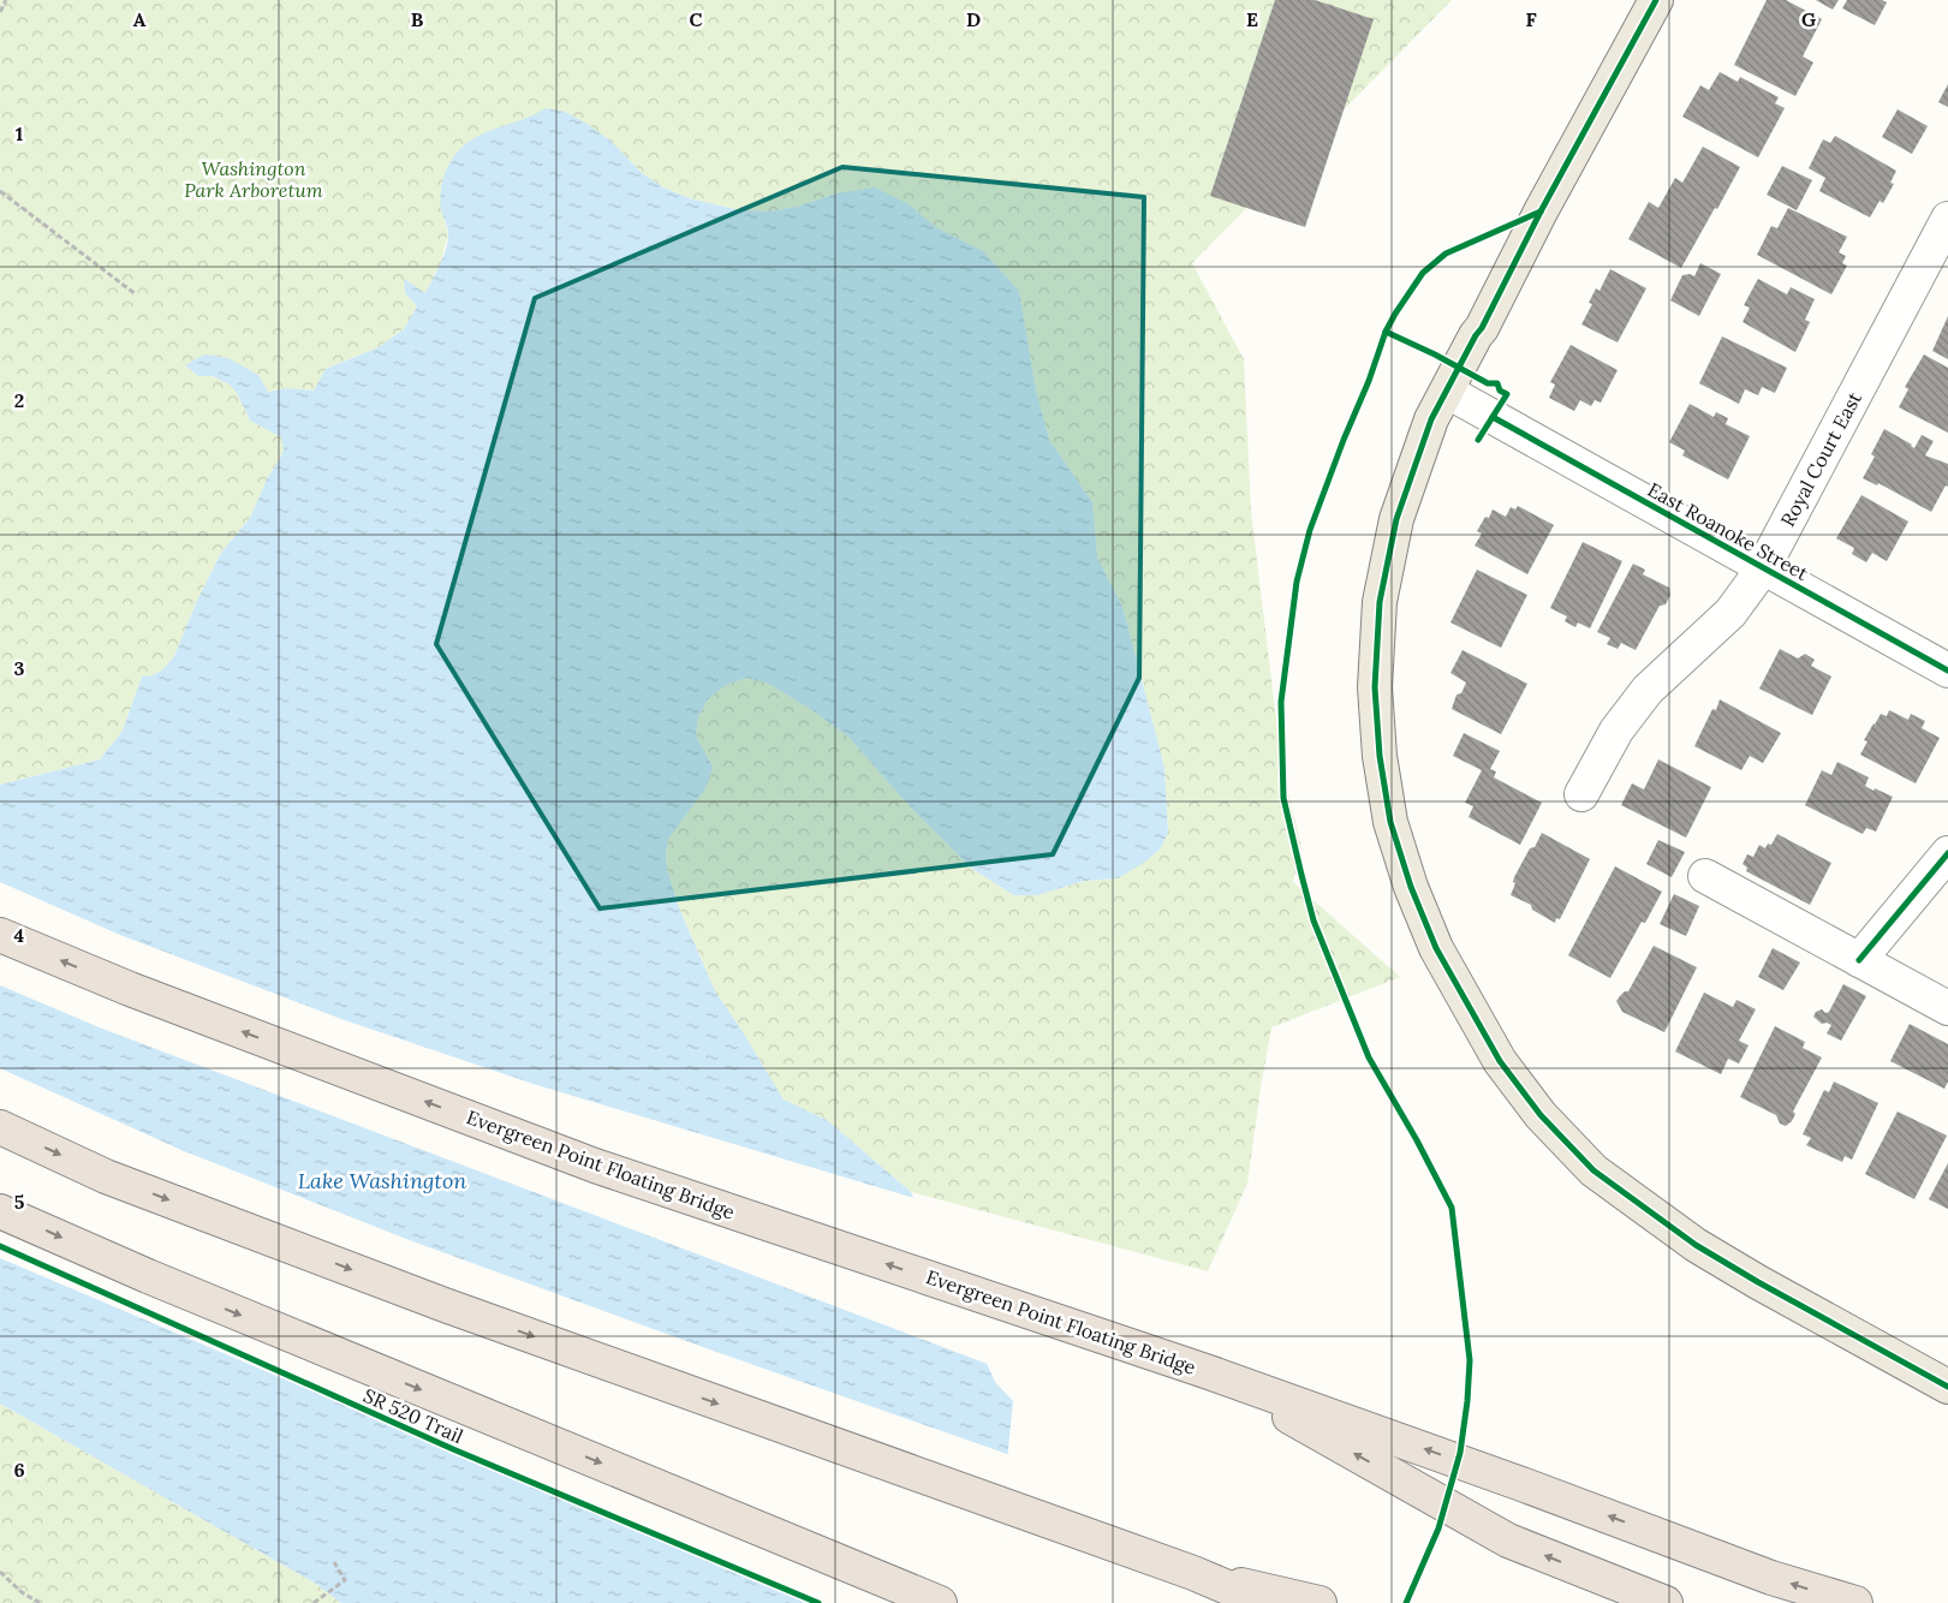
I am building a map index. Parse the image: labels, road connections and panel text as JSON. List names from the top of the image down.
{
  "streets": {
    "highway": ["Evergreen Point Floating Bridge"],
    "street": ["Royal Court East", "East Roanoke Street"],
    "cycle path": ["SR 520 Trail"]
  },
  "crossings": [
    ["Royal Court East", "East Roanoke Street"]
  ],
  "water": ["Lake Washington"],
  "parks": ["Washington Park Arboretum"],
  "grid": {
    "columns": [
      "A",
      "B",
      "C",
      "D",
      "E",
      "F",
      "G"
    ],
    "rows": [
      "1",
      "2",
      "3",
      "4",
      "5",
      "6"
    ]
  }
}
